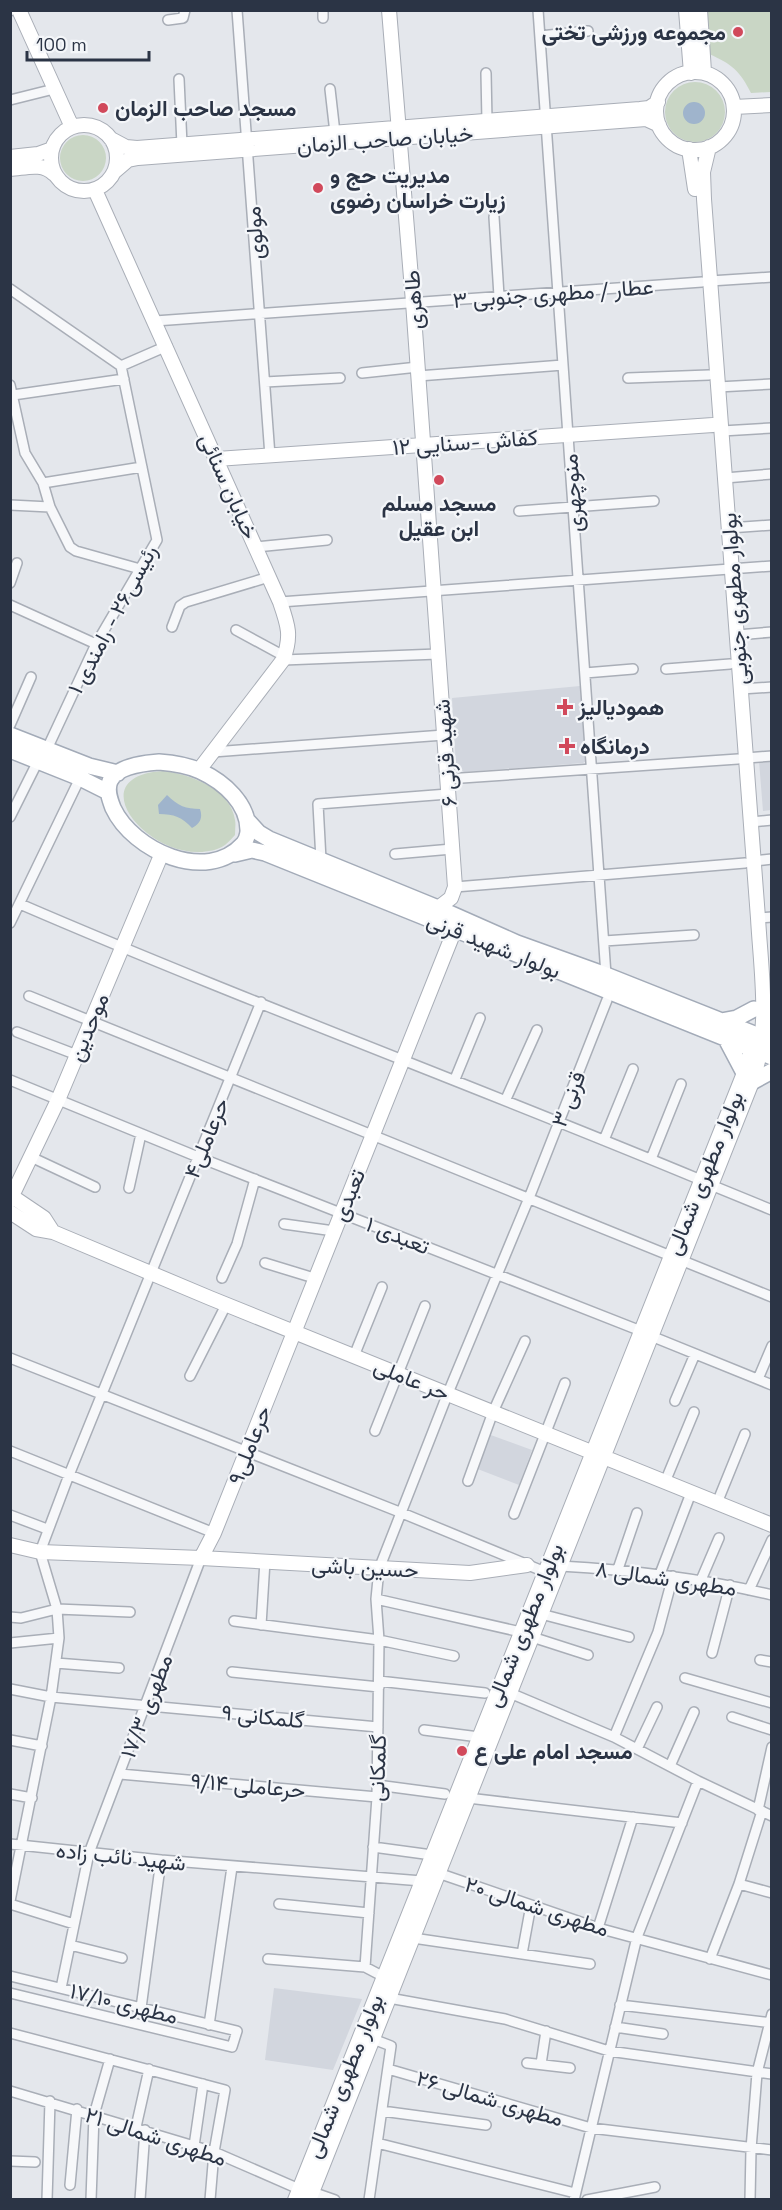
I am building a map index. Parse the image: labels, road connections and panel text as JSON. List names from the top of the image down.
{
  "streets": {
    "main road": [
      "خیابان صاحب الزمان",
      "طاهری",
      "کفاش -سنایی ۱۲",
      "خیابان سنائی",
      "بولوار مطهری جنوبی",
      "شهید قرنی ۶",
      "بولوار شهید قرنی",
      "موحدین",
      "بولوار مطهری شمالی",
      "تعبدی",
      "حر عاملی",
      "حرعاملی۹",
      "حسین باشی"
    ],
    "street": [
      "مولوی",
      "عطار / مطهری جنوبی ۳",
      "منوچهری",
      "رئیسی۲۶ - رامندی ۱",
      "قرنی ۳",
      "حرعاملی۴",
      "تعبدی ۱",
      "مطهری شمالی ۸",
      "مطهری ۱۷/۳",
      "گلمکانی ۹",
      "گلمکانی",
      "حرعاملی ۹/۱۴",
      "شهید نائب زاده",
      "مطهری شمالی ۲۰",
      "مطهری ۱۷/۱۰",
      "مطهری شمالی ۲۶",
      "مطهری شمالی ۲۱"
    ]
  },
  "crossings": [
    ["خیابان صاحب الزمان", "مولوی"],
    ["خیابان صاحب الزمان", "طاهری"],
    ["خیابان صاحب الزمان", "خیابان سنائی"],
    ["خیابان صاحب الزمان", "منوچهری"],
    ["خیابان صاحب الزمان", "بولوار مطهری جنوبی"],
    ["مولوی", "عطار / مطهری جنوبی ۳"],
    ["مولوی", "کفاش -سنایی ۱۲"],
    ["عطار / مطهری جنوبی ۳", "طاهری"],
    ["عطار / مطهری جنوبی ۳", "خیابان سنائی"],
    ["عطار / مطهری جنوبی ۳", "منوچهری"],
    ["عطار / مطهری جنوبی ۳", "بولوار مطهری جنوبی"],
    ["طاهری", "کفاش -سنایی ۱۲"],
    ["طاهری", "شهید قرنی ۶"],
    ["کفاش -سنایی ۱۲", "خیابان سنائی"],
    ["کفاش -سنایی ۱۲", "منوچهری"],
    ["کفاش -سنایی ۱۲", "بولوار مطهری جنوبی"],
    ["خیابان سنائی", "بولوار شهید قرنی"],
    ["خیابان سنائی", "موحدین"],
    ["منوچهری", "بولوار شهید قرنی"],
    ["بولوار شهید قرنی", "موحدین"],
    ["بولوار شهید قرنی", "بولوار مطهری شمالی"],
    ["بولوار شهید قرنی", "تعبدی"],
    ["موحدین", "تعبدی ۱"],
    ["موحدین", "حر عاملی"],
    ["قرنی ۳", "تعبدی ۱"],
    ["قرنی ۳", "حر عاملی"],
    ["قرنی ۳", "گلمکانی"],
    ["حرعاملی۴", "تعبدی ۱"],
    ["حرعاملی۴", "حر عاملی"],
    ["حرعاملی۴", "حسین باشی"],
    ["بولوار مطهری شمالی", "تعبدی ۱"],
    ["بولوار مطهری شمالی", "حر عاملی"],
    ["بولوار مطهری شمالی", "مطهری شمالی ۸"],
    ["بولوار مطهری شمالی", "شهید نائب زاده"],
    ["بولوار مطهری شمالی", "مطهری شمالی ۲۰"],
    ["بولوار مطهری شمالی", "مطهری شمالی ۲۱"],
    ["تعبدی", "تعبدی ۱"],
    ["تعبدی", "حر عاملی"],
    ["تعبدی", "حرعاملی۹"],
    ["حر عاملی", "حرعاملی۹"],
    ["حر عاملی", "گلمکانی"],
    ["حرعاملی۹", "حسین باشی"],
    ["حرعاملی۹", "مطهری ۱۷/۳"],
    ["حسین باشی", "مطهری ۱۷/۳"],
    ["حسین باشی", "گلمکانی"],
    ["مطهری ۱۷/۳", "گلمکانی ۹"],
    ["مطهری ۱۷/۳", "حرعاملی ۹/۱۴"],
    ["مطهری ۱۷/۳", "شهید نائب زاده"],
    ["مطهری ۱۷/۳", "مطهری ۱۷/۱۰"],
    ["گلمکانی ۹", "گلمکانی"],
    ["گلمکانی", "حرعاملی ۹/۱۴"],
    ["گلمکانی", "شهید نائب زاده"]
  ],
  "places": {
    "other": [
      "مجموعه ورزشی تختی",
      "مسجد صاحب الزمان",
      "مدیریت حج و زیارت خراسان رضوی",
      "مسجد مسلم ابن عقیل",
      "مسجد امام علی ع"
    ],
    "health": ["همودیالیز", "درمانگاه"]
  },
  "scale_bar": "100 m"
}
